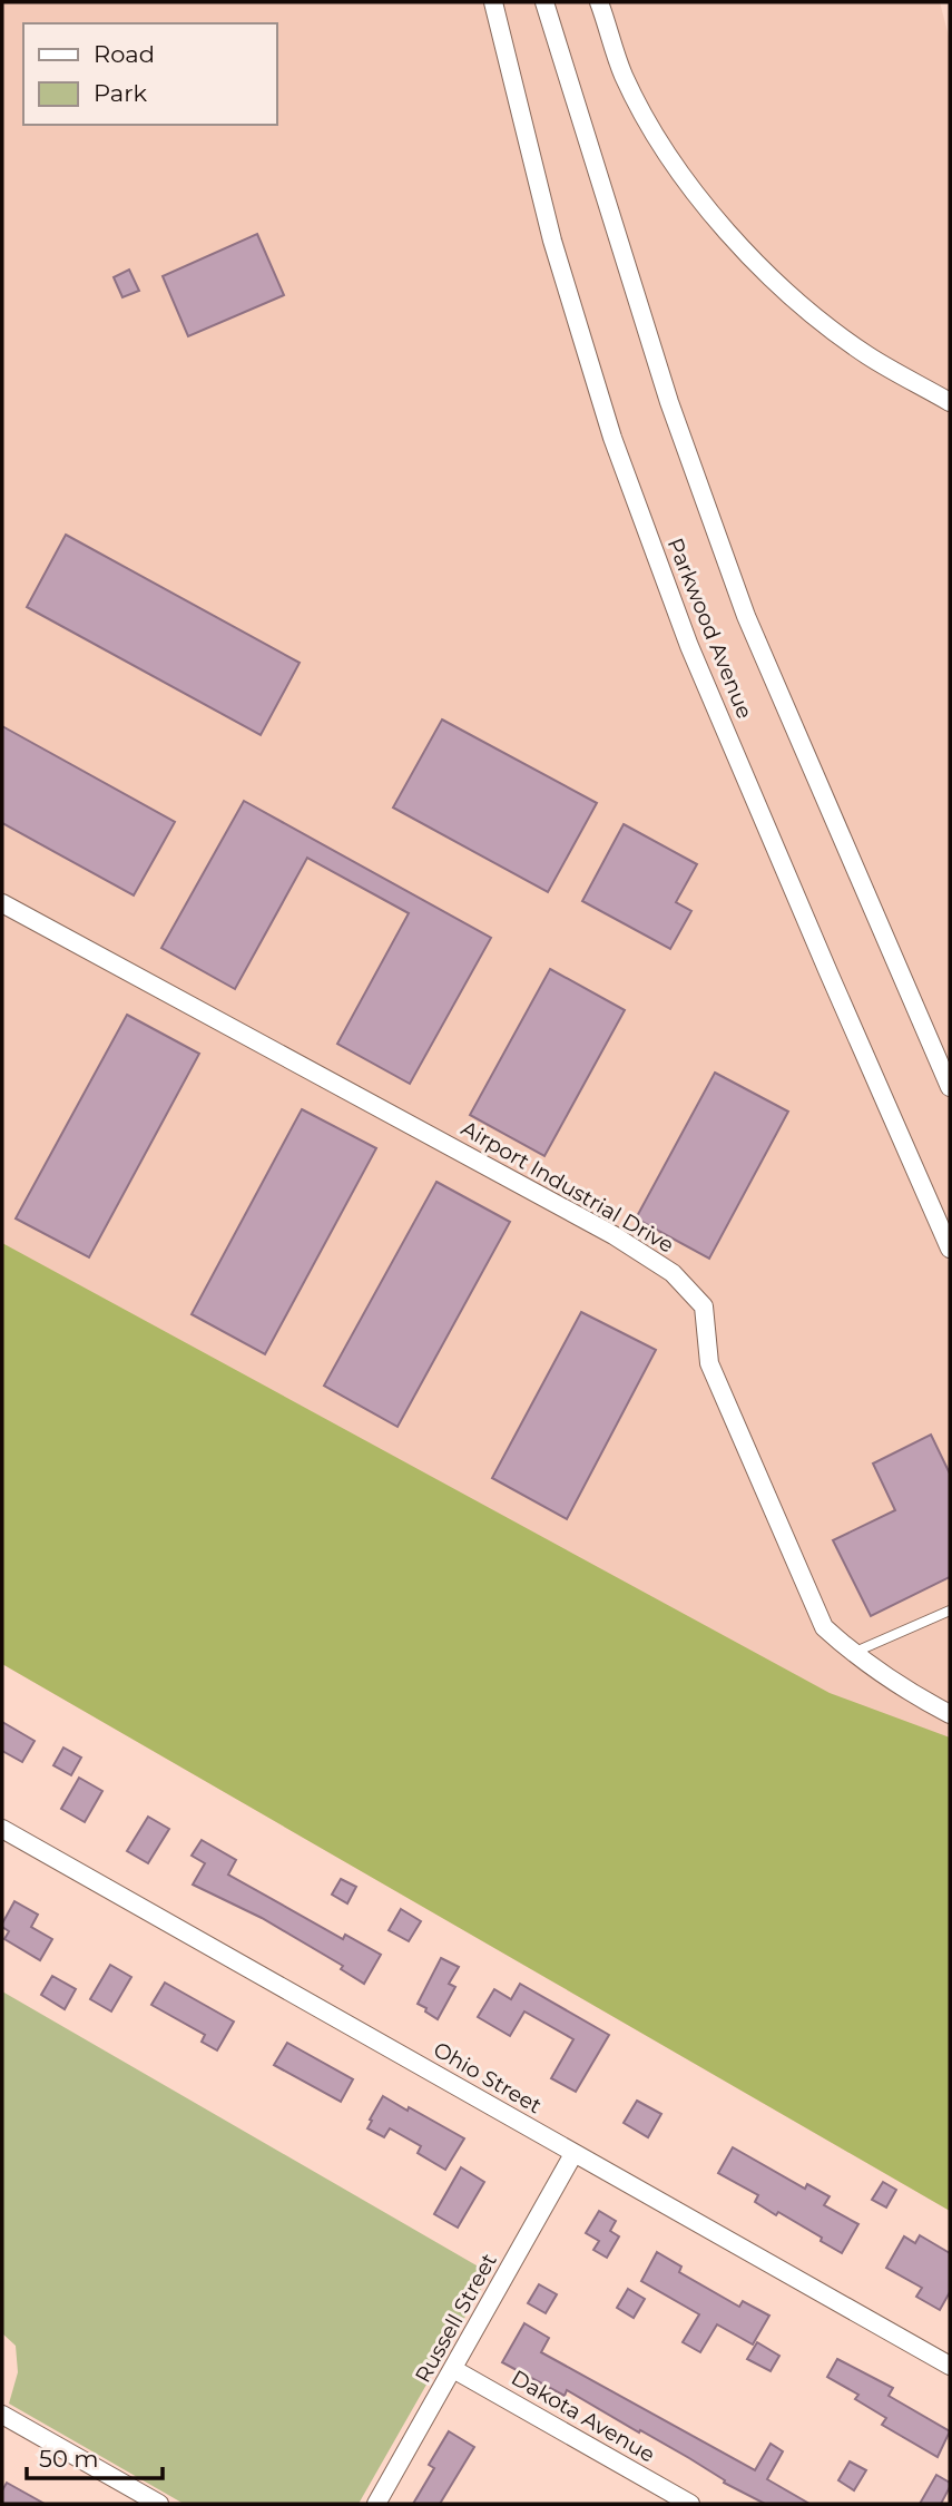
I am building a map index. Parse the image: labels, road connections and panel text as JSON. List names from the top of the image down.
{
  "streets": {
    "street": [
      "Parkwood Avenue",
      "Airport Industrial Drive",
      "Ohio Street",
      "Russell Street",
      "Dakota Avenue"
    ]
  },
  "crossings": [
    ["Ohio Street", "Russell Street"],
    ["Russell Street", "Dakota Avenue"]
  ],
  "legend": ["Road", "Park"],
  "scale_bar": "50 m"
}
